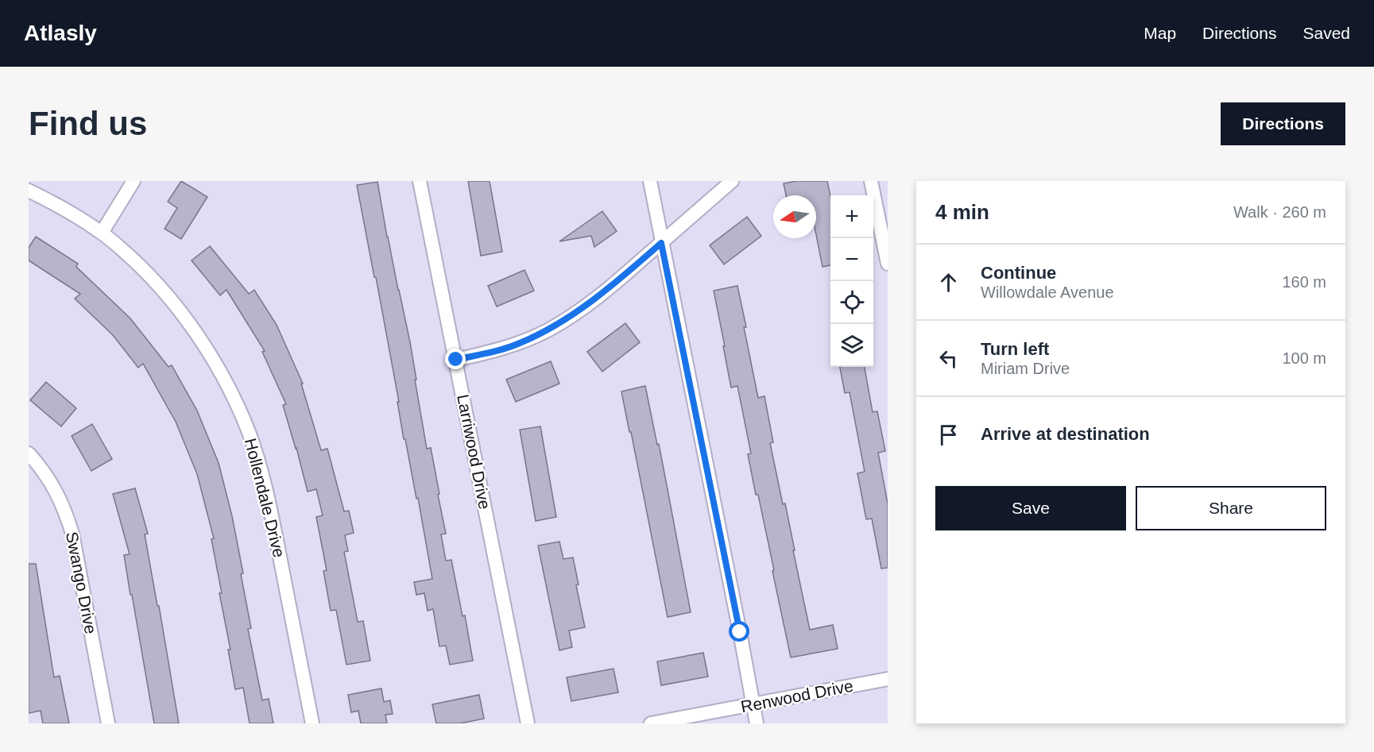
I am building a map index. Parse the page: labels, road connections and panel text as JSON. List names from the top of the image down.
{
  "streets": {
    "street": [
      "Larriwood Drive",
      "Hollendale Drive",
      "Swango Drive",
      "Renwood Drive"
    ]
  },
  "north": "left",
  "page": {
    "header": "Atlasly",
    "nav": ["Map", "Directions", "Saved"],
    "buttons": [
      "Directions",
      ["Save", "Share"]
    ],
    "title": "Find us",
    "heading": ["4 min", "Walk · 260 m"],
    "map_buttons": ["+", "−"],
    "list": [
      ["Continue", "Willowdale Avenue", "160 m"],
      ["Turn left", "Miriam Drive", "100 m"],
      "Arrive at destination"
    ]
  }
}
